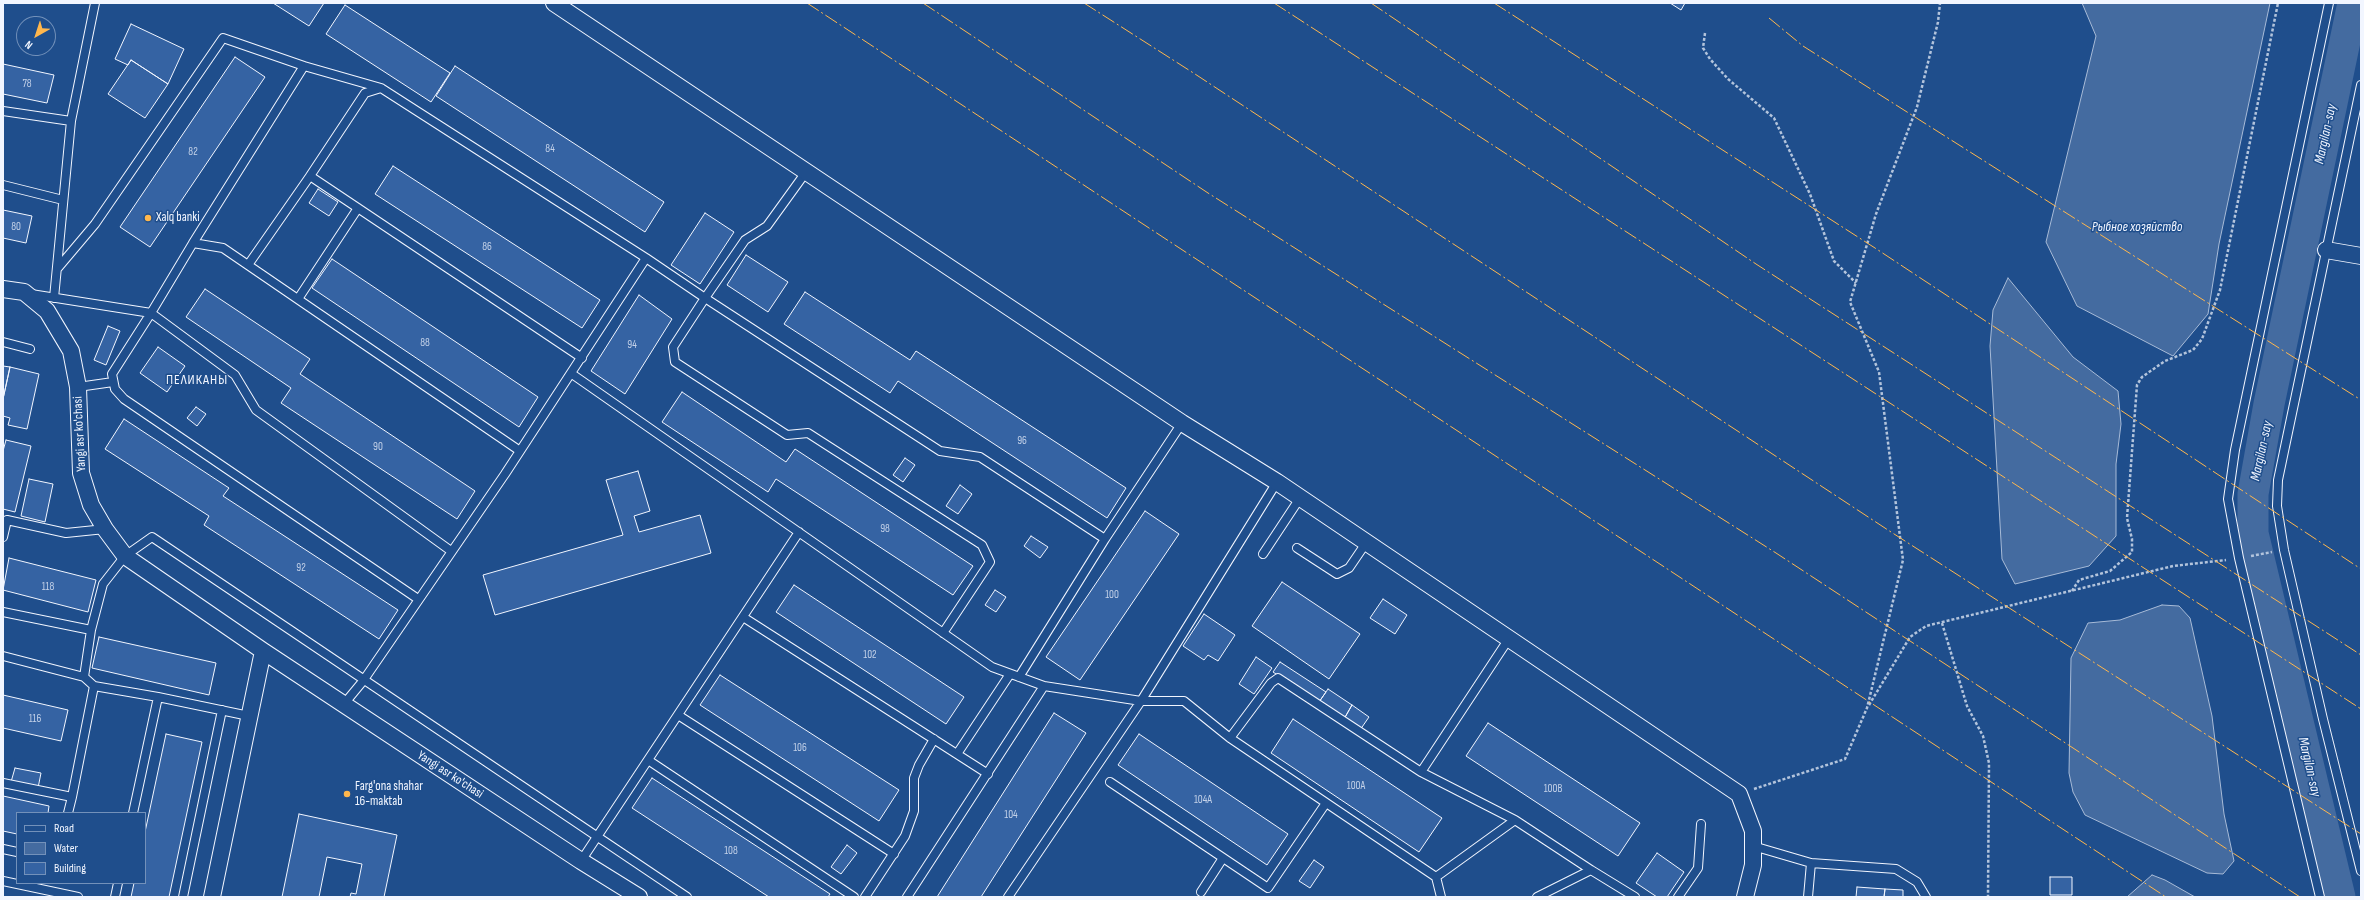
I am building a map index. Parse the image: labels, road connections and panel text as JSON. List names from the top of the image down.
{
  "streets": {
    "street": ["Yangi asr ko'chasi"]
  },
  "districts": ["ПЕЛИКАНЫ"],
  "water": ["Margilan-say", "Рыбное хозяйство"],
  "places": ["Xalq banki", "Farg'ona shahar 16-maktab"],
  "house_numbers": [
    "78",
    "84",
    "82",
    "80",
    "86",
    "88",
    "94",
    "96",
    "90",
    "98",
    "92",
    "118",
    "100",
    "102",
    "116",
    "106",
    "100А",
    "100В",
    "104А",
    "104",
    "108"
  ],
  "legend": ["Road", "Water", "Building"],
  "north": "bottom left"
}
